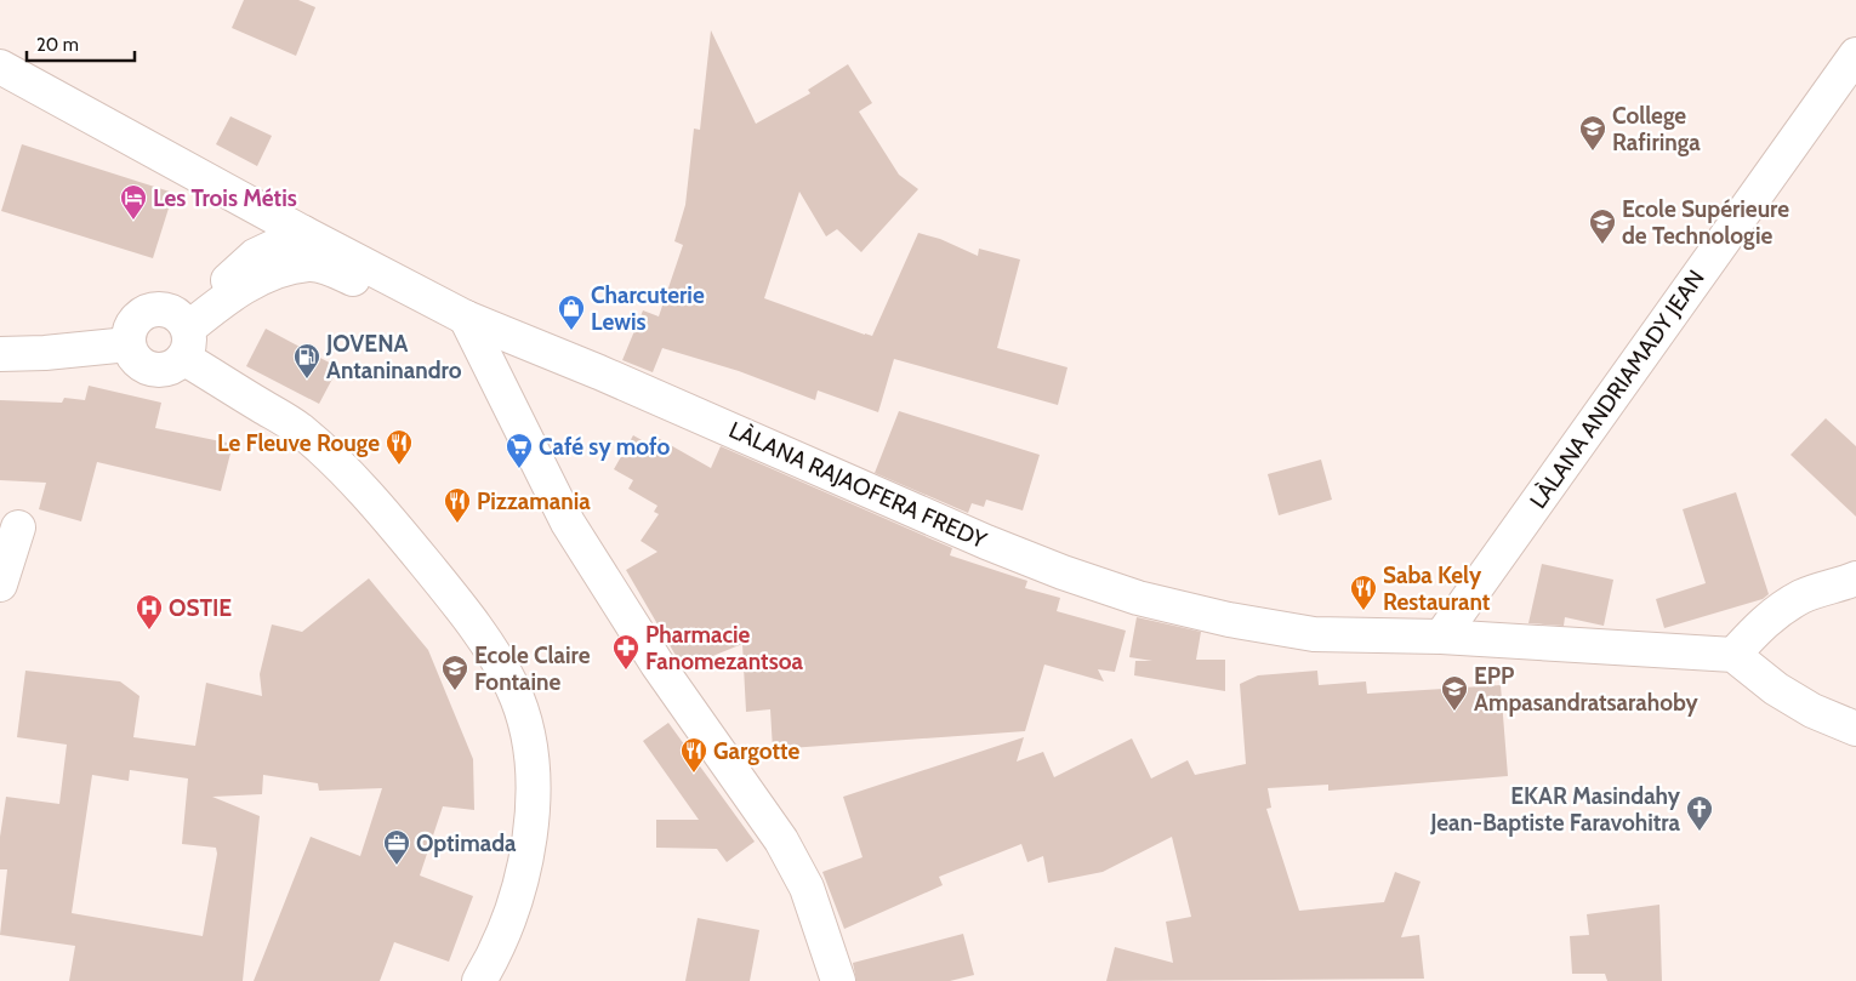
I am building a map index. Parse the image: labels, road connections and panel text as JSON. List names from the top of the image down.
{
  "streets": {
    "street": ["LÀLANA ANDRIAMADY JEAN", "LÀLANA RAJAOFERA FREDY"]
  },
  "crossings": [
    ["LÀLANA ANDRIAMADY JEAN", "LÀLANA RAJAOFERA FREDY"]
  ],
  "places": {
    "school or university": [
      "College Rafiringa",
      "Ecole Supérieure de Technologie",
      "Ecole Claire Fontaine",
      "EPP Ampasandratsarahoby"
    ],
    "hotel": ["Les Trois Métis"],
    "shop": ["Charcuterie Lewis"],
    "fuel station": ["JOVENA Antaninandro"],
    "restaurant": [
      "Le Fleuve Rouge",
      "Pizzamania",
      "Saba Kely Restaurant",
      "Gargotte"
    ],
    "supermarket": ["Café sy mofo"],
    "hospital": ["OSTIE"],
    "pharmacy": ["Pharmacie Fanomezantsoa"],
    "church": ["EKAR Masindahy Jean-Baptiste Faravohitra"],
    "office": ["Optimada"]
  },
  "scale_bar": "20 m"
}
